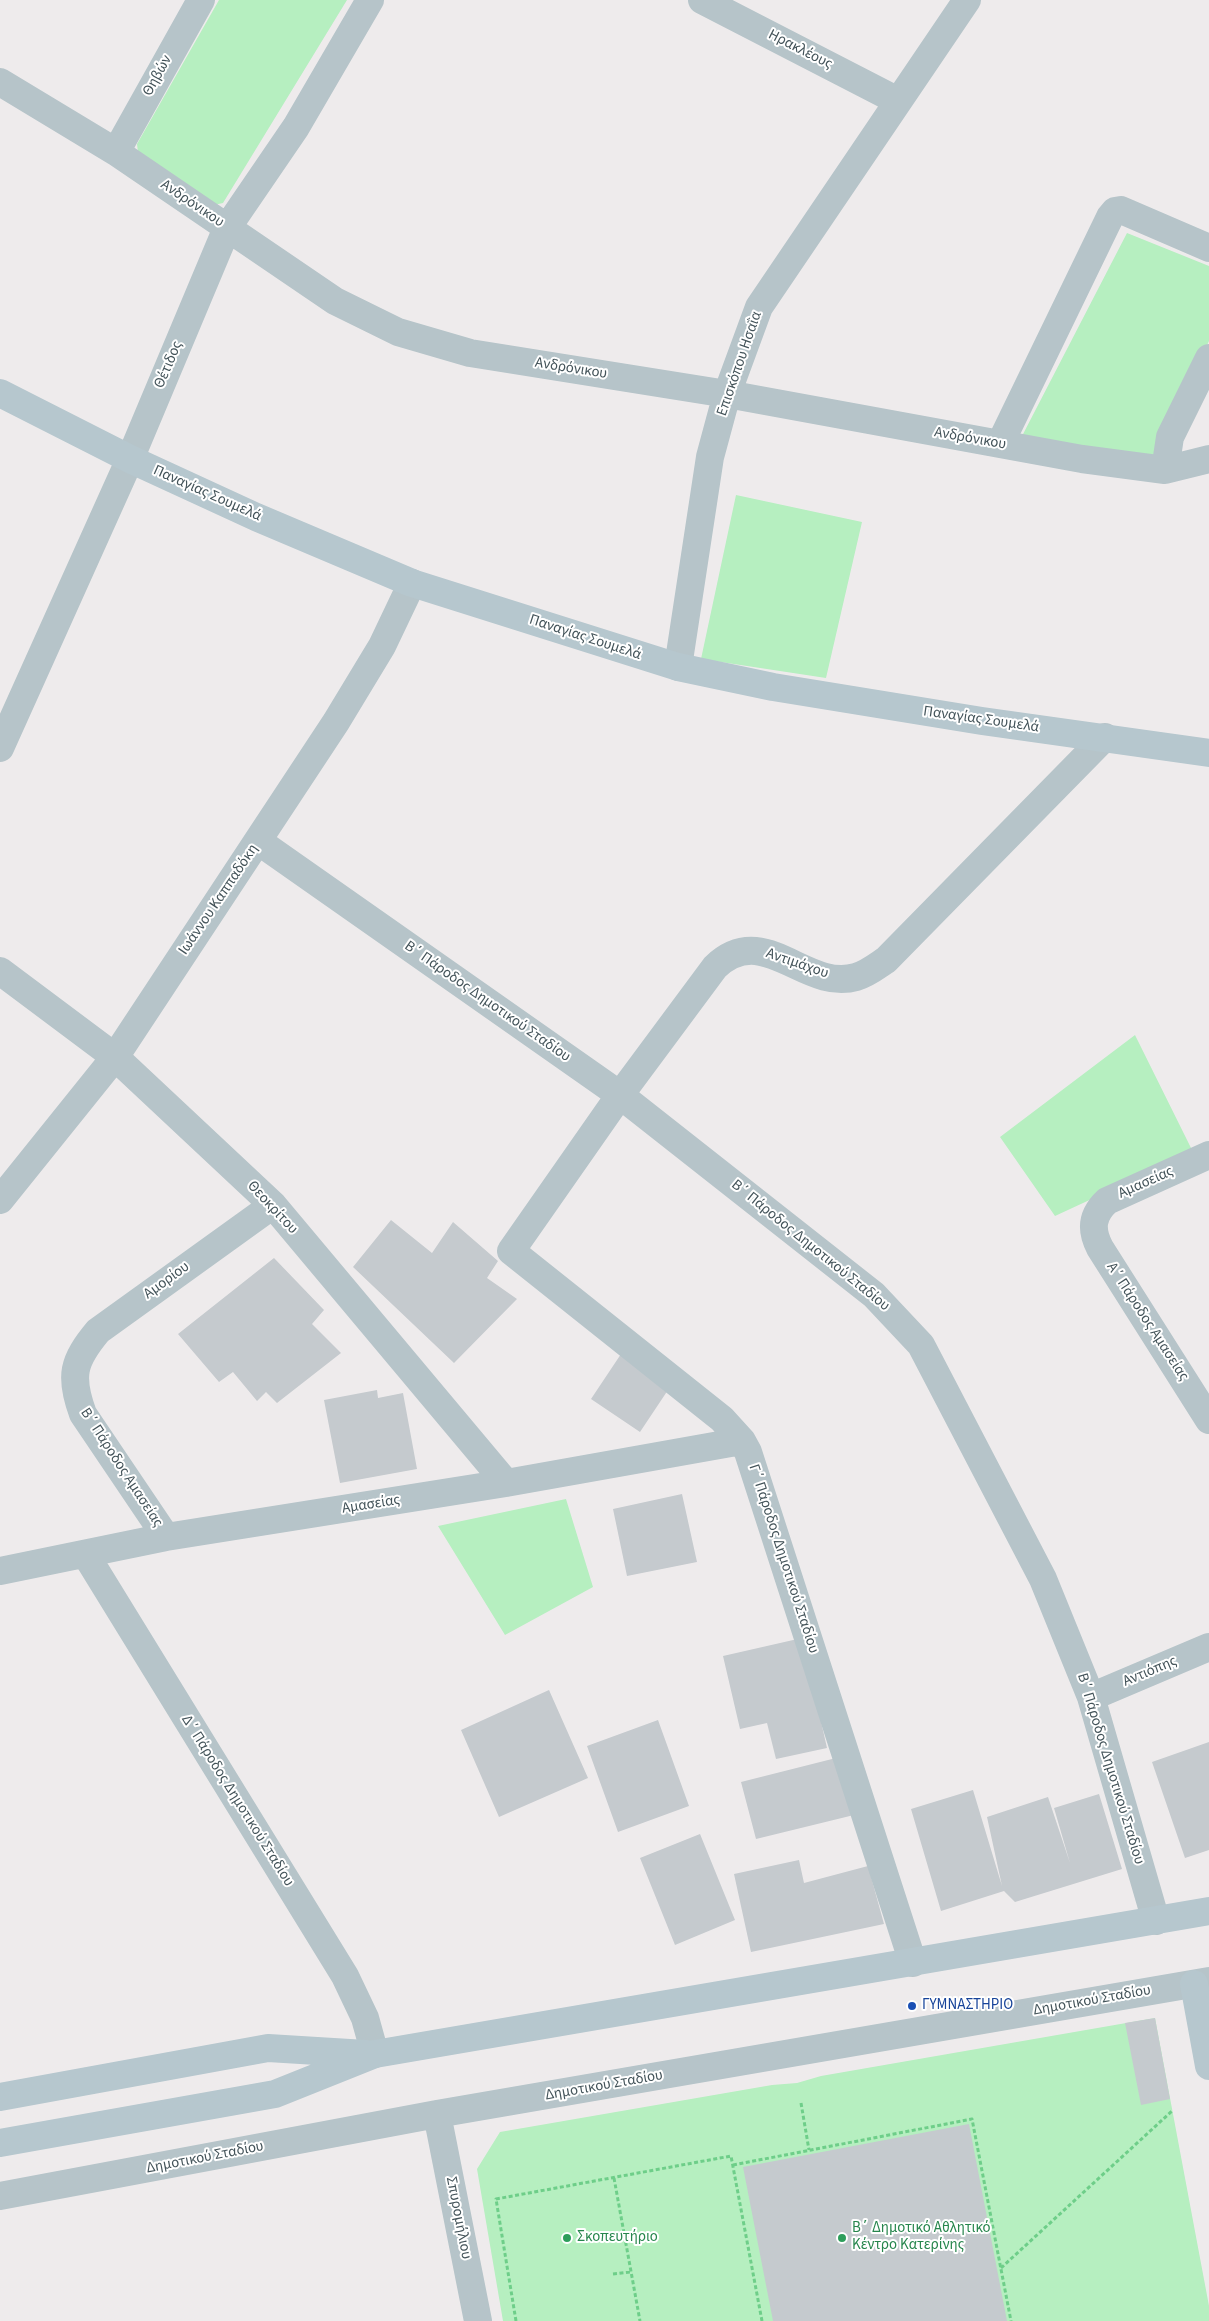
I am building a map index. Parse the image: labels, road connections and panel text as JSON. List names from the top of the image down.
{
  "streets": {
    "main road": ["Παναγίας Σουμελά"],
    "street": [
      "Ηρακλέους",
      "Θηβών",
      "Ανδρόνικου",
      "Επισκόπου Ησαΐα",
      "Θέτιδος",
      "Ιωάννου Καππαδόκη",
      "Αντιμάχου",
      "Β΄ Πάροδος Δημοτικού Σταδίου",
      "Αμασείας",
      "Θεοκρίτου",
      "Αμορίου",
      "Α΄ Πάροδος Αμασείας",
      "Β΄ Πάροδος Αμασείας",
      "Γ΄ Πάροδος Δημοτικού Σταδίου",
      "Αντιόπης",
      "Δ΄ Πάροδος Δημοτικού Σταδίου",
      "Δημοτικού Σταδίου",
      "Σπυρομήλιου"
    ]
  },
  "crossings": [
    ["Ηρακλέους", "Επισκόπου Ησαΐα"],
    ["Θηβών", "Ανδρόνικου"],
    ["Ανδρόνικου", "Επισκόπου Ησαΐα"],
    ["Ανδρόνικου", "Θέτιδος"],
    ["Επισκόπου Ησαΐα", "Παναγίας Σουμελά"],
    ["Θέτιδος", "Παναγίας Σουμελά"],
    ["Παναγίας Σουμελά", "Ιωάννου Καππαδόκη"],
    ["Παναγίας Σουμελά", "Αντιμάχου"],
    ["Ιωάννου Καππαδόκη", "Β΄ Πάροδος Δημοτικού Σταδίου"],
    ["Ιωάννου Καππαδόκη", "Θεοκρίτου"],
    ["Αντιμάχου", "Β΄ Πάροδος Δημοτικού Σταδίου"],
    ["Αντιμάχου", "Γ΄ Πάροδος Δημοτικού Σταδίου"],
    ["Β΄ Πάροδος Δημοτικού Σταδίου", "Αντιόπης"],
    ["Αμασείας", "Θεοκρίτου"],
    ["Αμασείας", "Α΄ Πάροδος Αμασείας"],
    ["Αμασείας", "Β΄ Πάροδος Αμασείας"],
    ["Αμασείας", "Γ΄ Πάροδος Δημοτικού Σταδίου"],
    ["Αμασείας", "Δ΄ Πάροδος Δημοτικού Σταδίου"],
    ["Θεοκρίτου", "Αμορίου"],
    ["Αμορίου", "Β΄ Πάροδος Αμασείας"],
    ["Δημοτικού Σταδίου", "Σπυρομήλιου"]
  ],
  "places": ["ΓΥΜΝΑΣΤΗΡΙΟ", "Σκοπευτήριο", "Β΄ Δημοτικό Αθλητικό Κέντρο Κατερίνης"]
}
